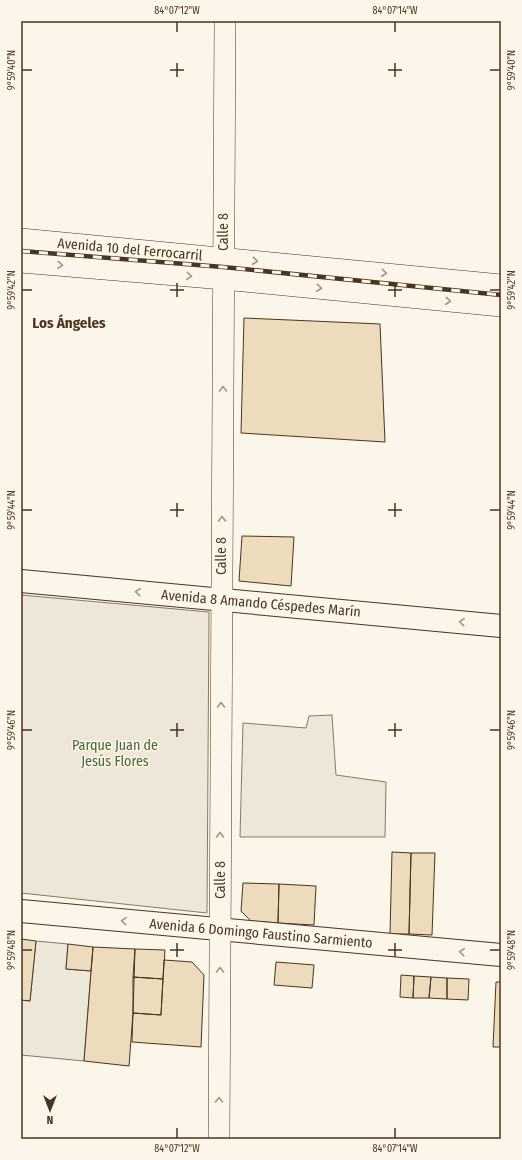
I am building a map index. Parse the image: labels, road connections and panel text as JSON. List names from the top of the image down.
{
  "streets": {
    "street": [
      "Calle 8",
      "Avenida 10 del Ferrocarril",
      "Avenida 8 Amando Céspedes Marín",
      "Avenida 6 Domingo Faustino Sarmiento"
    ]
  },
  "crossings": [
    ["Calle 8", "Avenida 10 del Ferrocarril"],
    ["Calle 8", "Avenida 8 Amando Céspedes Marín"],
    ["Calle 8", "Avenida 6 Domingo Faustino Sarmiento"]
  ],
  "one_way": [
    "Calle 8",
    "Avenida 10 del Ferrocarril",
    "Avenida 8 Amando Céspedes Marín",
    "Avenida 6 Domingo Faustino Sarmiento"
  ],
  "districts": ["Los Ángeles"],
  "parks": ["Parque Juan de Jesús Flores"],
  "north": "bottom",
  "coordinates": [
    "84°07'12\"W",
    "84°07'14\"W",
    "9°59'40\"N",
    "9°59'42\"N",
    "9°59'44\"N",
    "9°59'46\"N",
    "9°59'48\"N"
  ]
}
